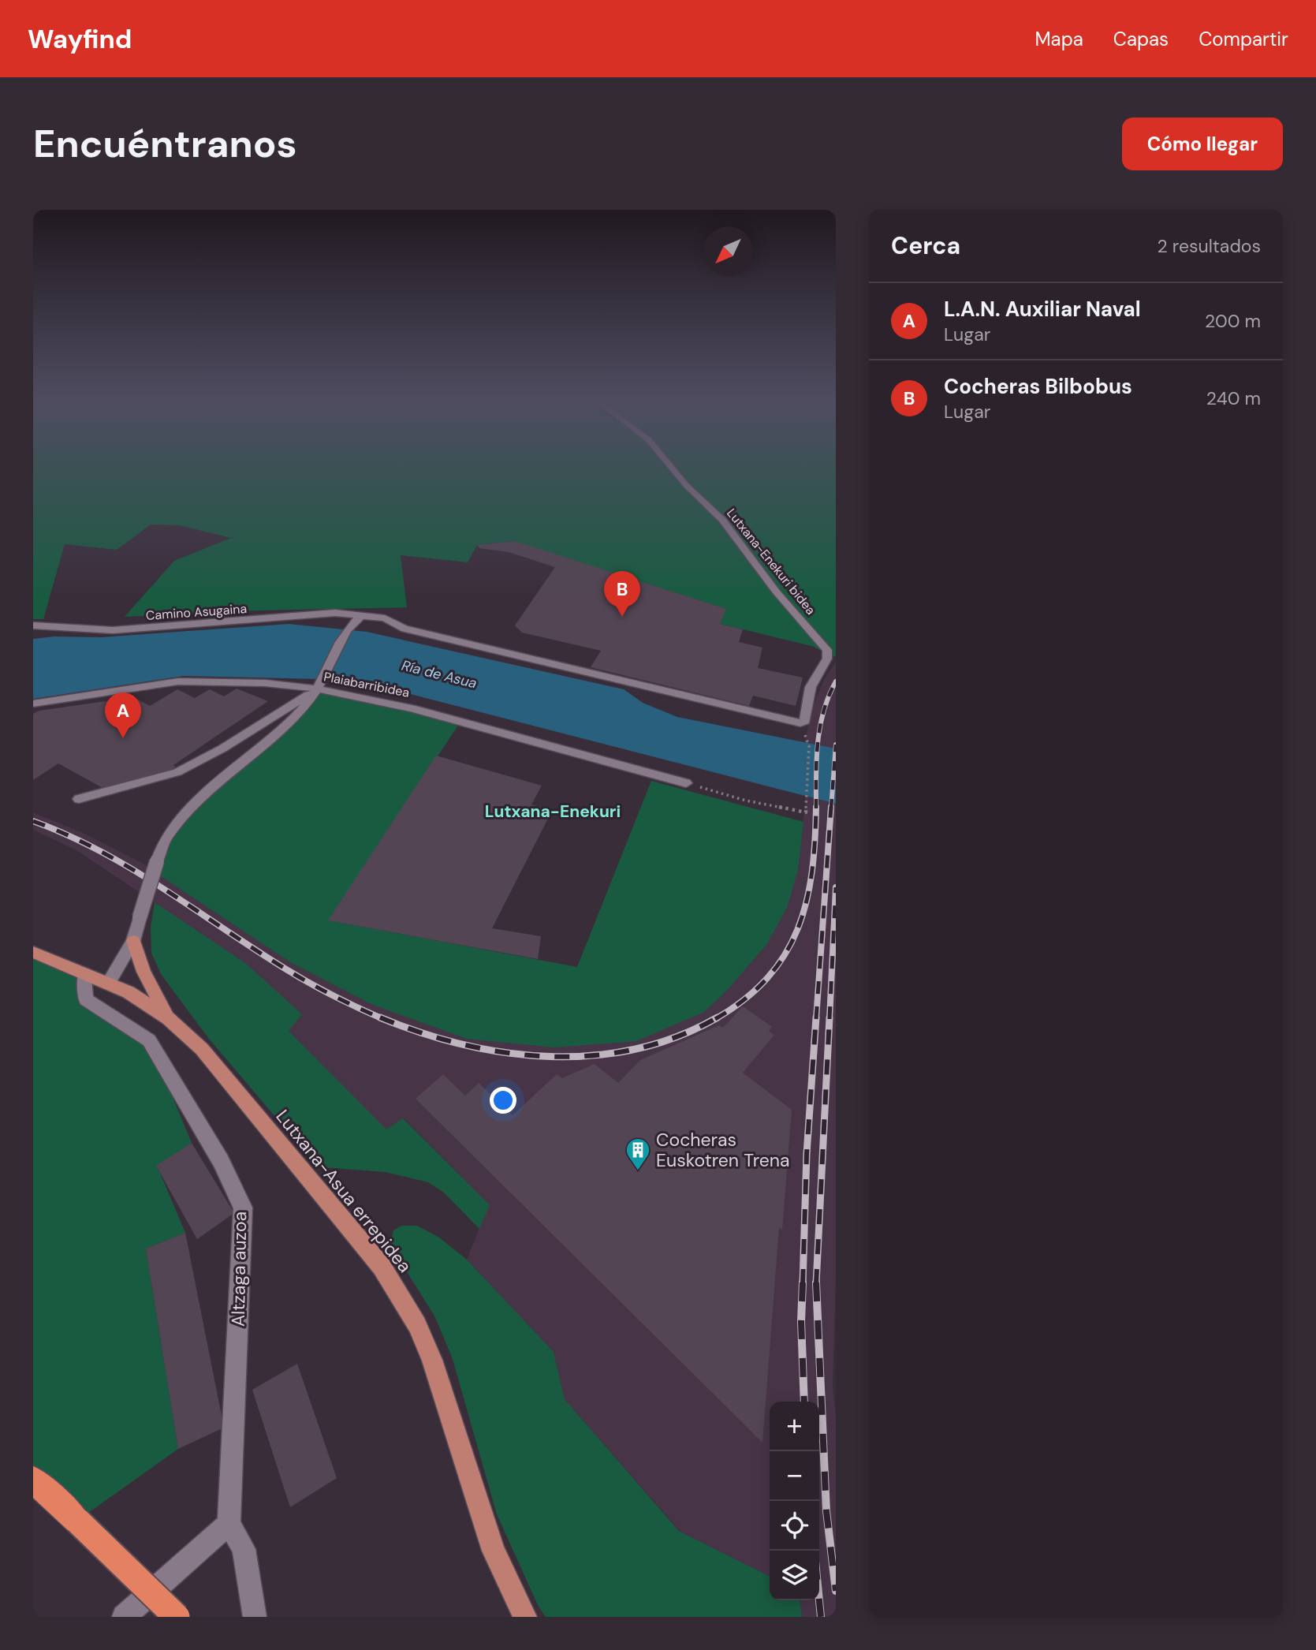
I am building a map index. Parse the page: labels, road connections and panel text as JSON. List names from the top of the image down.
{
  "streets": {
    "main road": ["Lutxana-Asua errepidea"],
    "street": [
      "Lutxana-Enekuri bidea",
      "Camino Asugaina",
      "Plaiabarribidea",
      "Altzaga auzoa"
    ]
  },
  "crossings": [
    ["Lutxana-Enekuri bidea", "Camino Asugaina"],
    ["Lutxana-Asua errepidea", "Altzaga auzoa"]
  ],
  "districts": ["Lutxana-Enekuri"],
  "water": ["Ría de Asua"],
  "places": {
    "building": ["Cocheras Euskotren Trena"]
  },
  "north": "bottom left",
  "page": {
    "header": "Wayfind",
    "nav": ["Mapa", "Capas", "Compartir"],
    "buttons": "Cómo llegar",
    "title": "Encuéntranos",
    "heading": ["Cerca", "2 resultados"],
    "list": [
      {
        "mark": "A",
        "name": "L.A.N. Auxiliar Naval",
        "note": "Lugar",
        "value": "200 m"
      },
      {
        "mark": "B",
        "name": "Cocheras Bilbobus",
        "note": "Lugar",
        "value": "240 m"
      }
    ],
    "pins": ["B", "A"],
    "map_buttons": ["+", "−"]
  }
}
